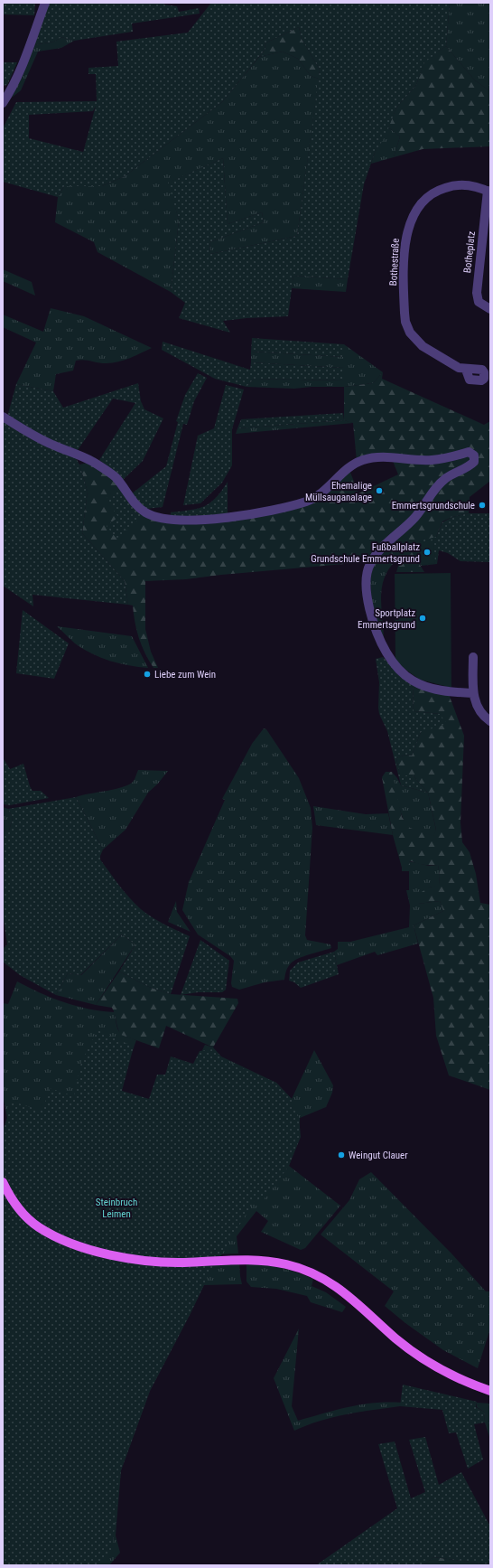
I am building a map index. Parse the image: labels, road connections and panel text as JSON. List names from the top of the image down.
{
  "streets": {
    "street": ["Botheplatz", "Bothestraße"]
  },
  "crossings": [
    ["Botheplatz", "Bothestraße"]
  ],
  "parks": ["Steinbruch Leimen"],
  "places": [
    "Ehemalige Müllsauganalage",
    "Emmertsgrundschule",
    "Fußballplatz Grundschule Emmertsgrund",
    "Sportplatz Emmertsgrund",
    "Liebe zum Wein",
    "Weingut Clauer"
  ]
}
